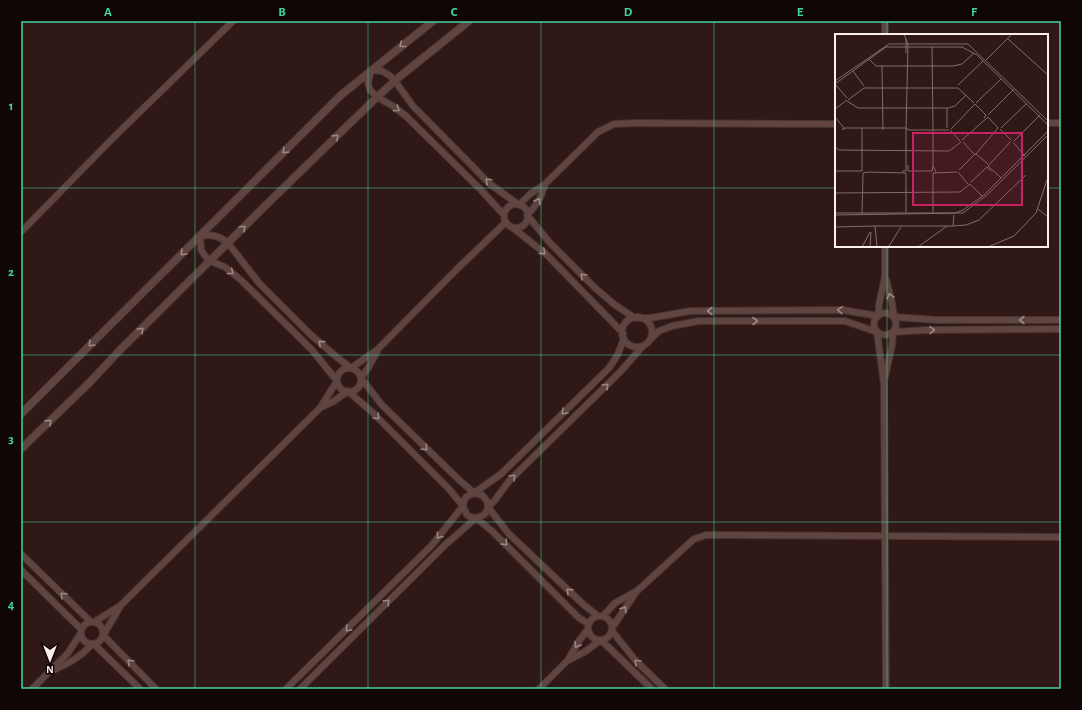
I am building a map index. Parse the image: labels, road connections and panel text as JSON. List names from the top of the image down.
{
  "north": "bottom",
  "grid": {
    "columns": [
      "A",
      "B",
      "C",
      "D",
      "E",
      "F"
    ],
    "rows": [
      "1",
      "2",
      "3",
      "4"
    ]
  }
}
